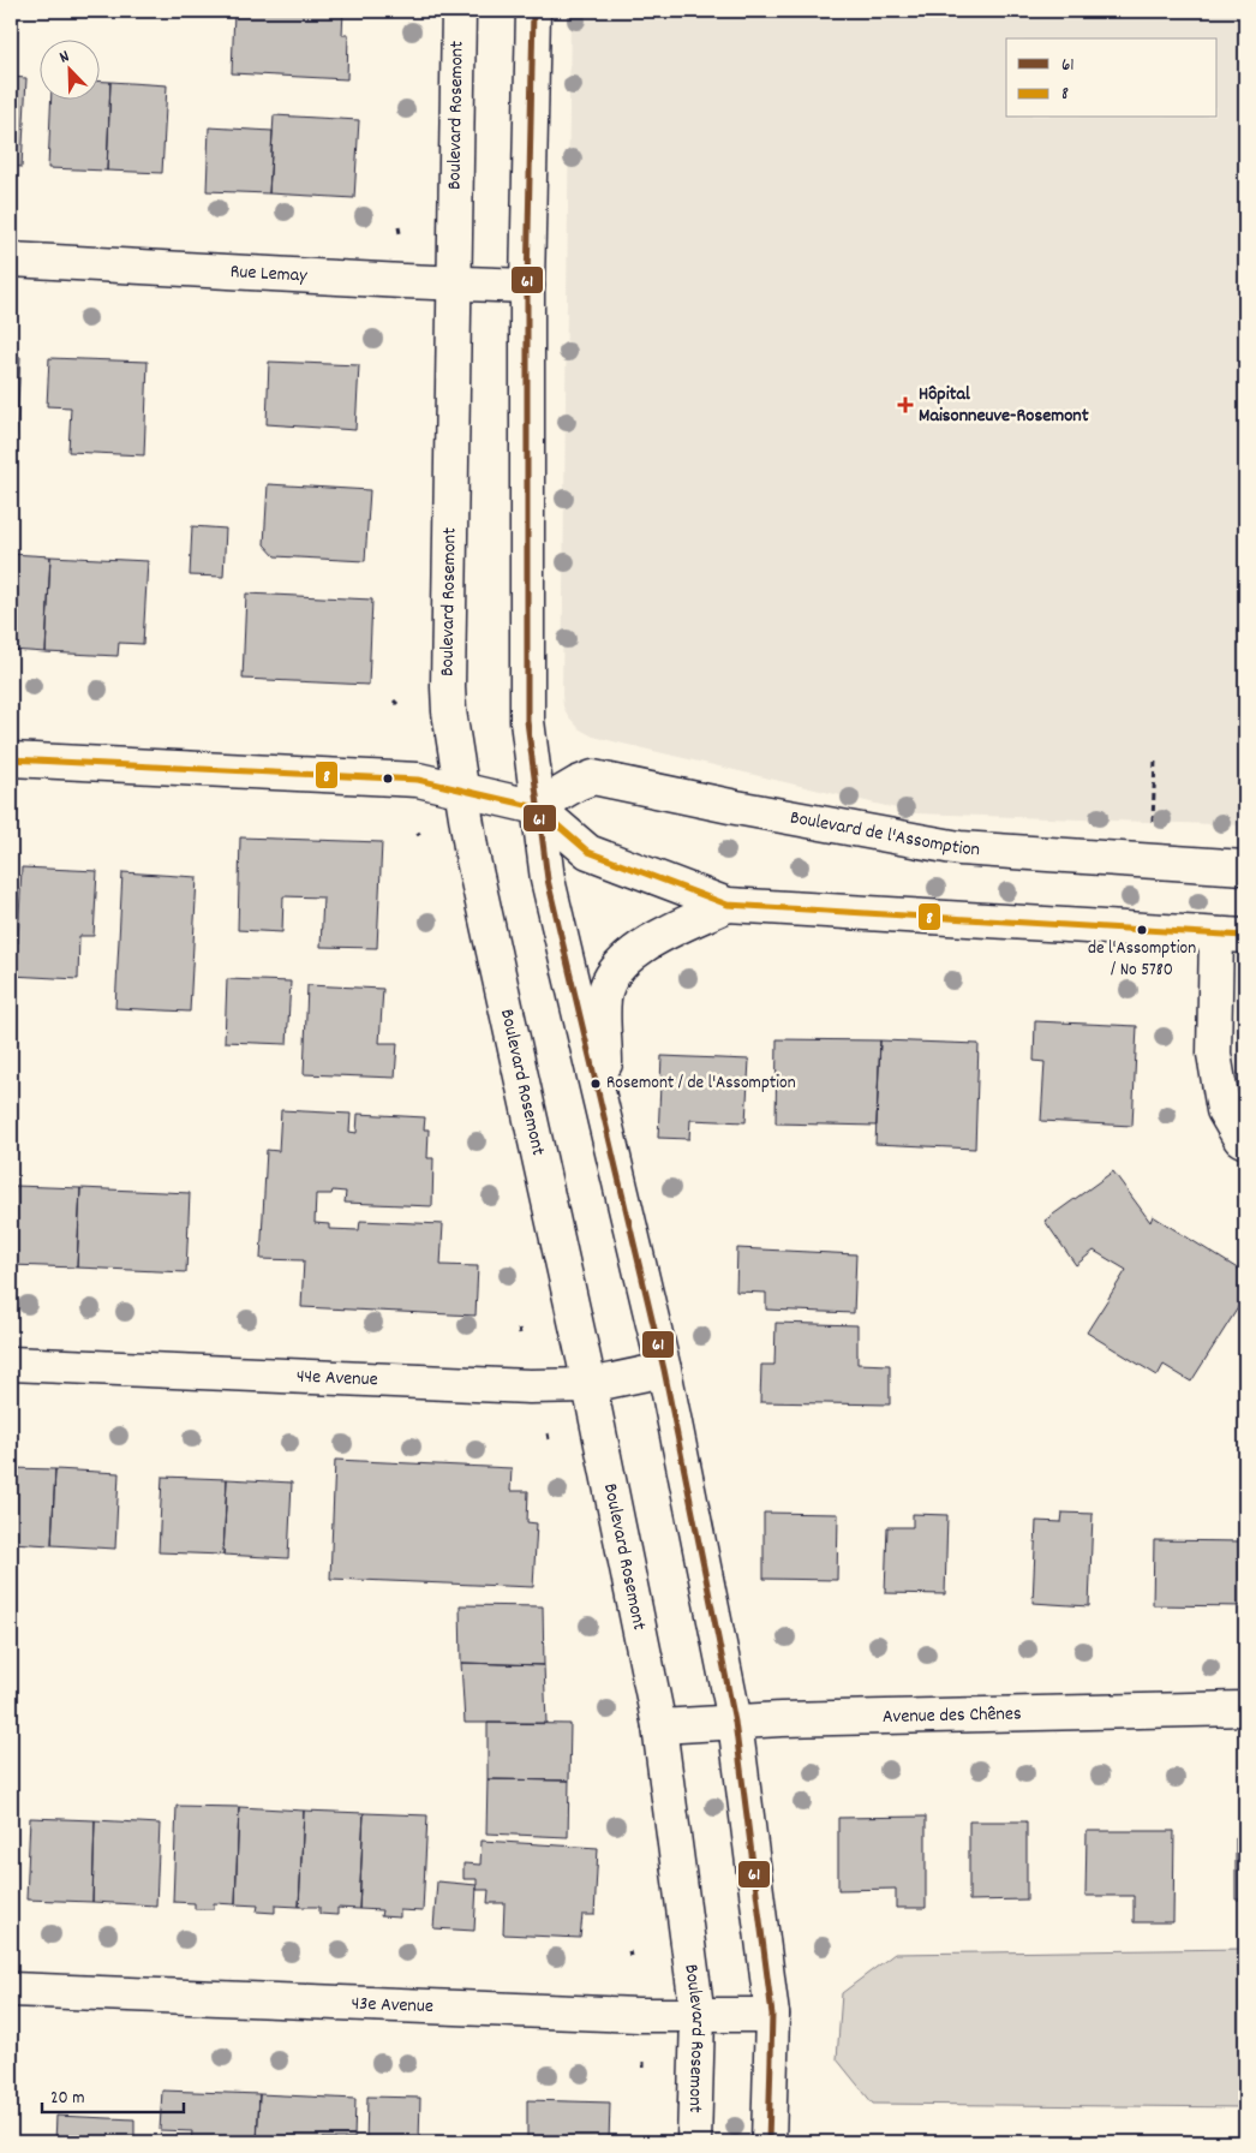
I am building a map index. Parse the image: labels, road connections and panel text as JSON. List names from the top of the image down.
{
  "streets": {
    "street": [
      "Boulevard Rosemont",
      "Rue Lemay",
      "Boulevard de l'Assomption",
      "44e Avenue",
      "Avenue des Chênes",
      "43e Avenue"
    ]
  },
  "crossings": [
    ["Boulevard Rosemont", "Rue Lemay"],
    ["Boulevard Rosemont", "44e Avenue"],
    ["Boulevard Rosemont", "Avenue des Chênes"],
    ["Boulevard Rosemont", "43e Avenue"]
  ],
  "places": {
    "health": ["Hôpital Maisonneuve-Rosemont"],
    "other": ["de l'Assomption / No 5780", "Rosemont / de l'Assomption"]
  },
  "lines": ["transit line 61", "transit line 8"],
  "legend": ["61", "8"],
  "scale_bar": "20 m",
  "north": "top left"
}
